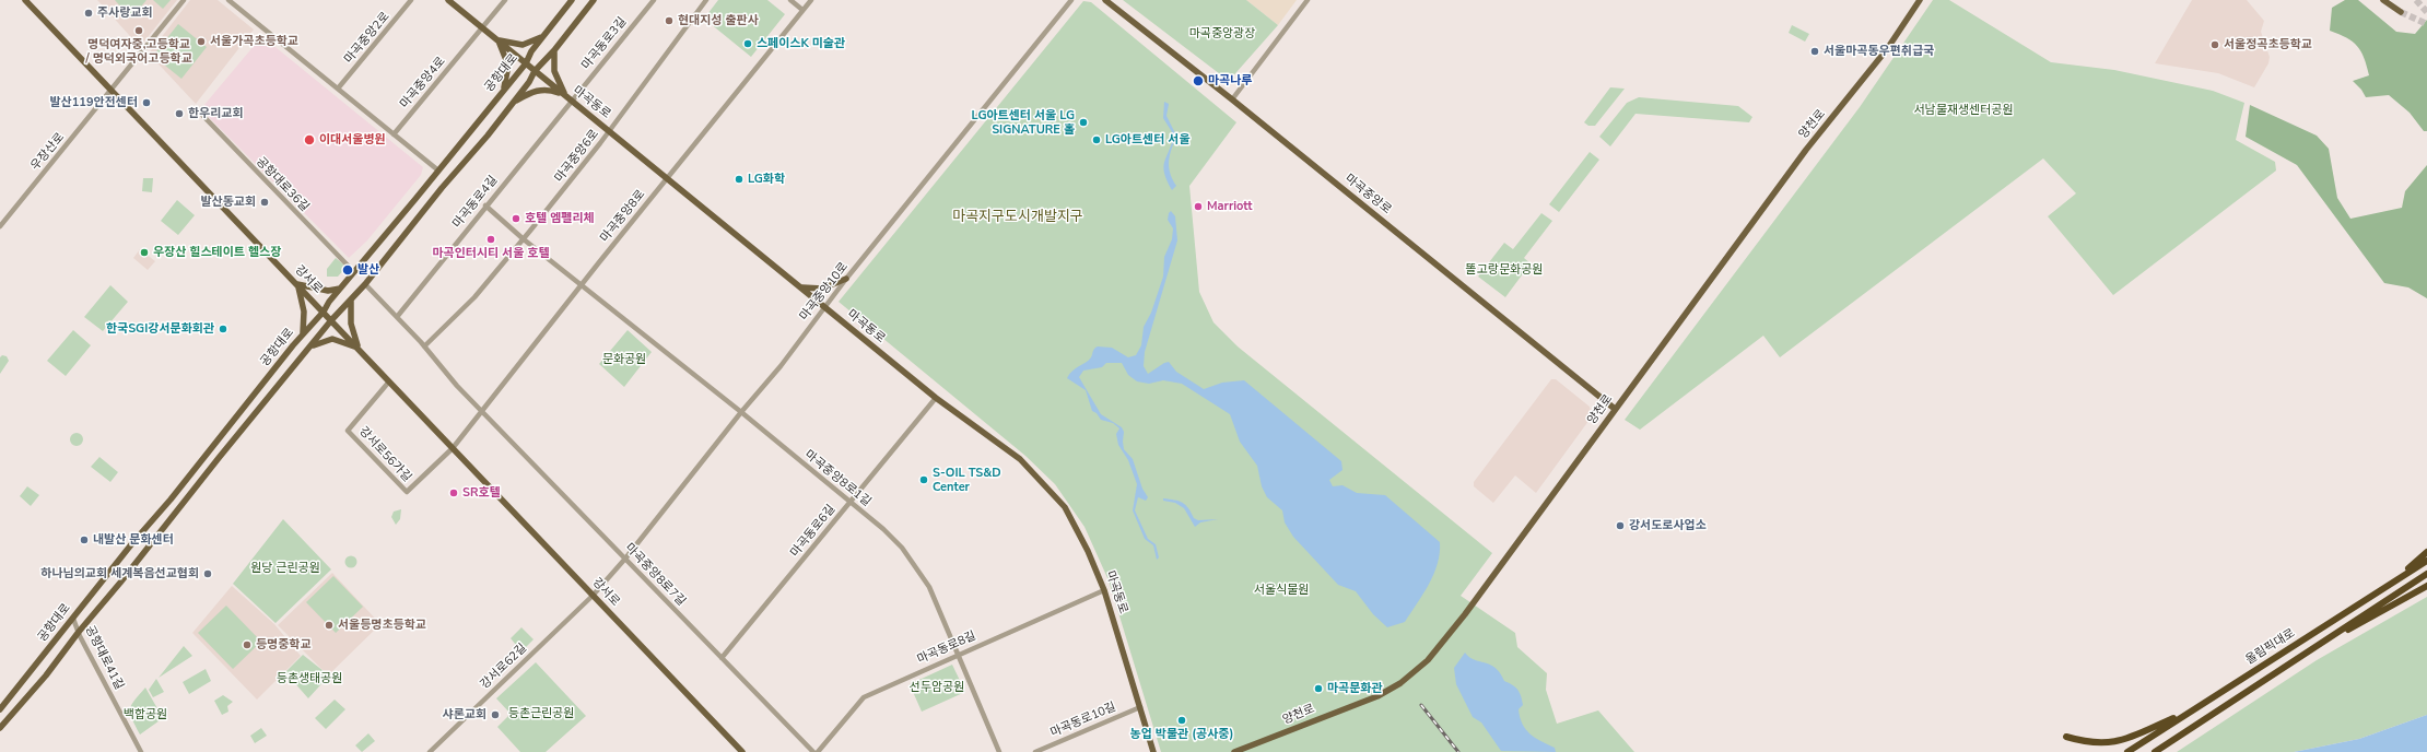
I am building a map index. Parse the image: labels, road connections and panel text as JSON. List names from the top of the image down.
{
  "streets": {
    "highway": ["올림픽대로"],
    "main road": [
      "공항대로",
      "마곡동로",
      "양천로",
      "마곡중앙로",
      "강서로"
    ],
    "street": [
      "마곡중앙2로",
      "마곡동로3길",
      "마곡중앙4로",
      "우장산로",
      "마곡중앙6로",
      "공항대로36길",
      "마곡동로4길",
      "마곡중앙8로",
      "마곡중앙10로",
      "강서로56가길",
      "마곡중앙8로1길",
      "마곡동로6길",
      "마곡중앙8로7길",
      "마곡동로8길",
      "공항대로41길",
      "강서로62길",
      "마곡동로10길"
    ]
  },
  "crossings": [
    ["마곡동로3길", "마곡동로"],
    ["마곡동로3길", "마곡동로4길"],
    ["공항대로", "마곡동로"],
    ["공항대로", "공항대로36길"],
    ["공항대로", "강서로"],
    ["공항대로", "공항대로41길"],
    ["마곡중앙4로", "마곡동로"],
    ["마곡동로", "마곡중앙6로"],
    ["마곡동로", "마곡동로4길"],
    ["마곡동로", "마곡중앙8로"],
    ["마곡동로", "마곡중앙10로"],
    ["마곡동로", "마곡동로6길"],
    ["마곡동로", "마곡동로8길"],
    ["마곡동로", "마곡동로10길"],
    ["양천로", "마곡중앙로"],
    ["우장산로", "강서로"],
    ["마곡중앙8로", "강서로"],
    ["마곡중앙8로", "강서로56가길"],
    ["마곡중앙8로", "마곡중앙8로1길"],
    ["마곡중앙8로", "마곡중앙8로7길"],
    ["강서로", "마곡중앙10로"],
    ["강서로", "강서로56가길"],
    ["강서로", "강서로62길"],
    ["마곡중앙10로", "마곡중앙8로1길"],
    ["마곡중앙10로", "마곡중앙8로7길"],
    ["마곡중앙10로", "강서로62길"],
    ["마곡중앙8로1길", "마곡동로6길"],
    ["마곡중앙8로1길", "마곡동로8길"],
    ["마곡동로6길", "마곡중앙8로7길"]
  ],
  "districts": ["마곡지구도시개발지구"],
  "parks": [
    "마곡중앙광장",
    "서남물재생센터공원",
    "똘고랑문화공원",
    "문화공원",
    "원당 근린공원",
    "서울식물원",
    "등촌생태공원",
    "선두암공원",
    "등촌근린공원",
    "백합공원"
  ],
  "places": [
    "주사랑교회",
    "현대지성 출판사",
    "명덕여자중,고등학교 / 명덕외국어고등학교",
    "서울가곡초등학교",
    "스페이스K 미술관",
    "서울정곡초등학교",
    "서울마곡동우편취급국",
    "마곡나루",
    "발산119안전센터",
    "한우리교회",
    "LG아트센터 서울 LG SIGNATURE 홀",
    "이대서울병원",
    "LG아트센터 서울",
    "LG화학",
    "발산동교회",
    "Marriott",
    "호텔 엠펠리체",
    "마곡인터시티 서울 호텔",
    "우장산 힐스테이트 헬스장",
    "발산",
    "한국SGI강서문화회관",
    "S-OIL TS&D Center",
    "SR호텔",
    "강서도로사업소",
    "내발산 문화센터",
    "하나님의교회 세계복음선교협회",
    "서울등명초등학교",
    "등명중학교",
    "마곡문화관",
    "샤론교회",
    "농업 박물관 (공사중)"
  ]
}
